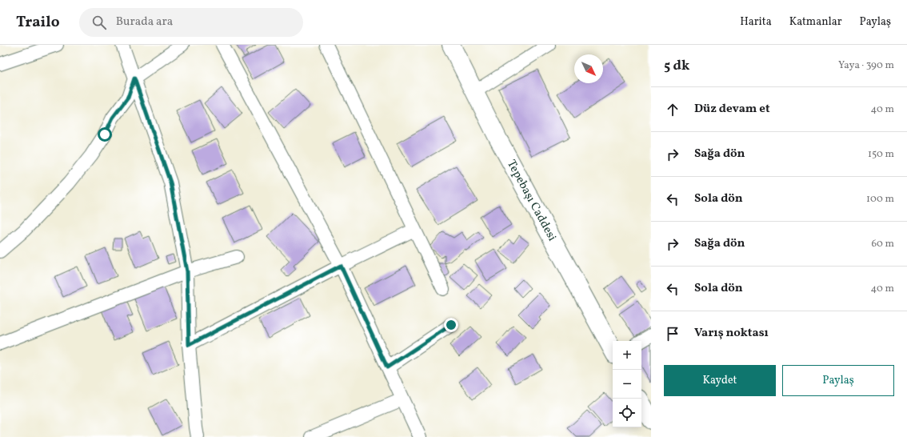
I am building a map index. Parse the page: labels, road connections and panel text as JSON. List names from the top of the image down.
{
  "streets": {
    "main road": ["Tepebaşı Caddesi"]
  },
  "north": "bottom right",
  "page": {
    "header": "Trailo",
    "search": "Burada ara",
    "nav": ["Harita", "Katmanlar", "Paylaş"],
    "heading": ["5 dk", "Yaya · 390 m"],
    "list": [
      ["Düz devam et", "40 m"],
      ["Sağa dön", "150 m"],
      ["Sola dön", "100 m"],
      ["Sağa dön", "60 m"],
      ["Sola dön", "40 m"],
      "Varış noktası"
    ],
    "map_buttons": ["+", "−"],
    "buttons": ["Kaydet", "Paylaş"]
  }
}
